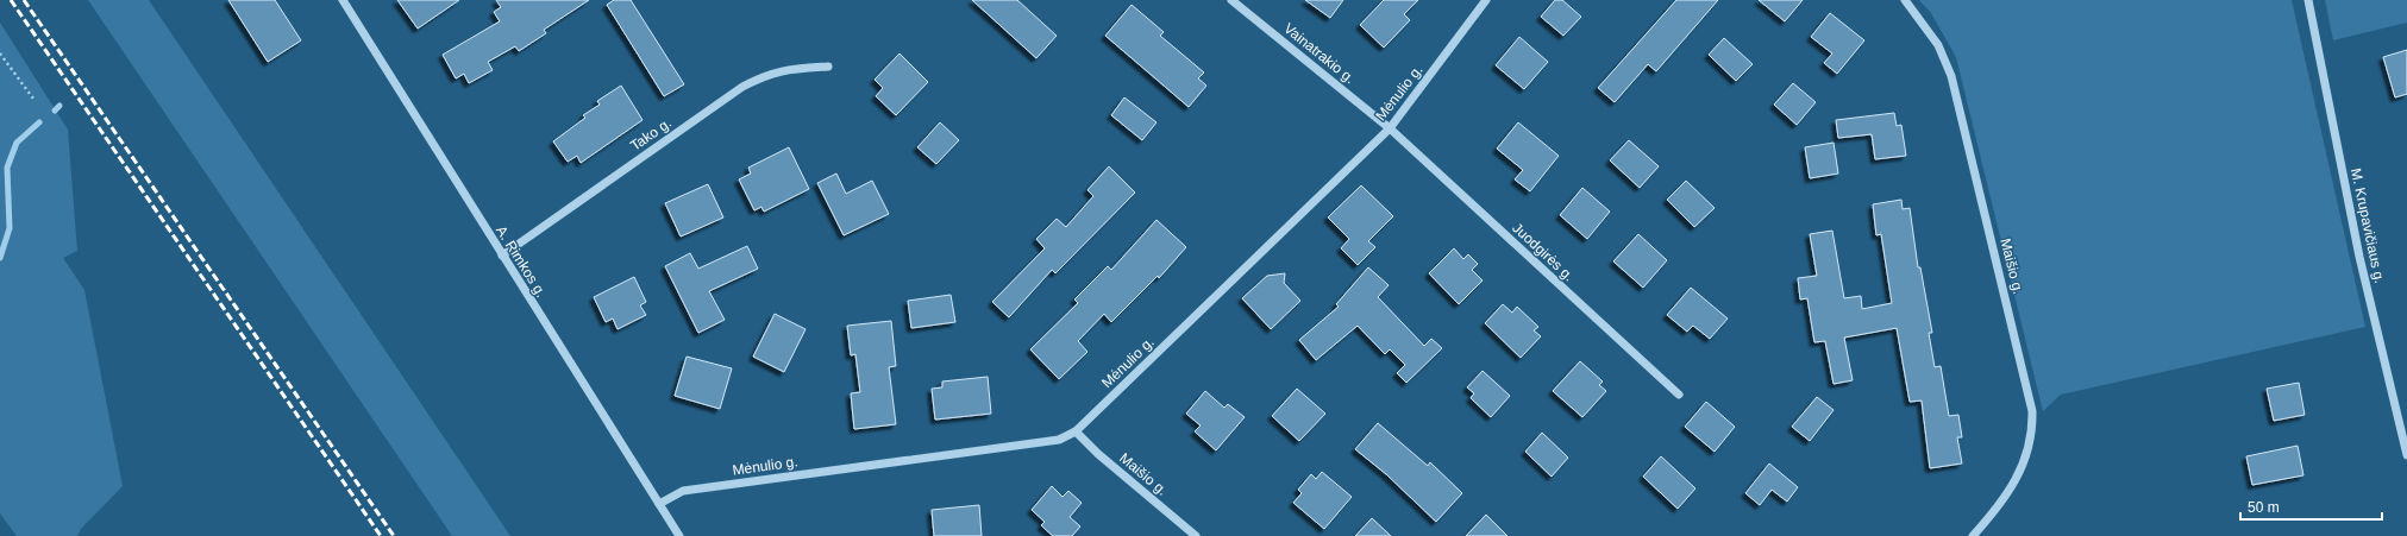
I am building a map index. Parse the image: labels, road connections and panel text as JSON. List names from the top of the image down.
{
  "streets": {
    "street": [
      "Vainatrakio g.",
      "Mėnulio g.",
      "Tako g.",
      "M. Krupavičiaus g.",
      "Juodgirės g.",
      "A. Rimkos g.",
      "Maišio g."
    ]
  },
  "crossings": [
    ["Vainatrakio g.", "Mėnulio g."],
    ["Vainatrakio g.", "Juodgirės g."],
    ["Mėnulio g.", "Juodgirės g."],
    ["Mėnulio g.", "A. Rimkos g."],
    ["Mėnulio g.", "Maišio g."],
    ["Tako g.", "A. Rimkos g."]
  ],
  "scale_bar": "50 m"
}
